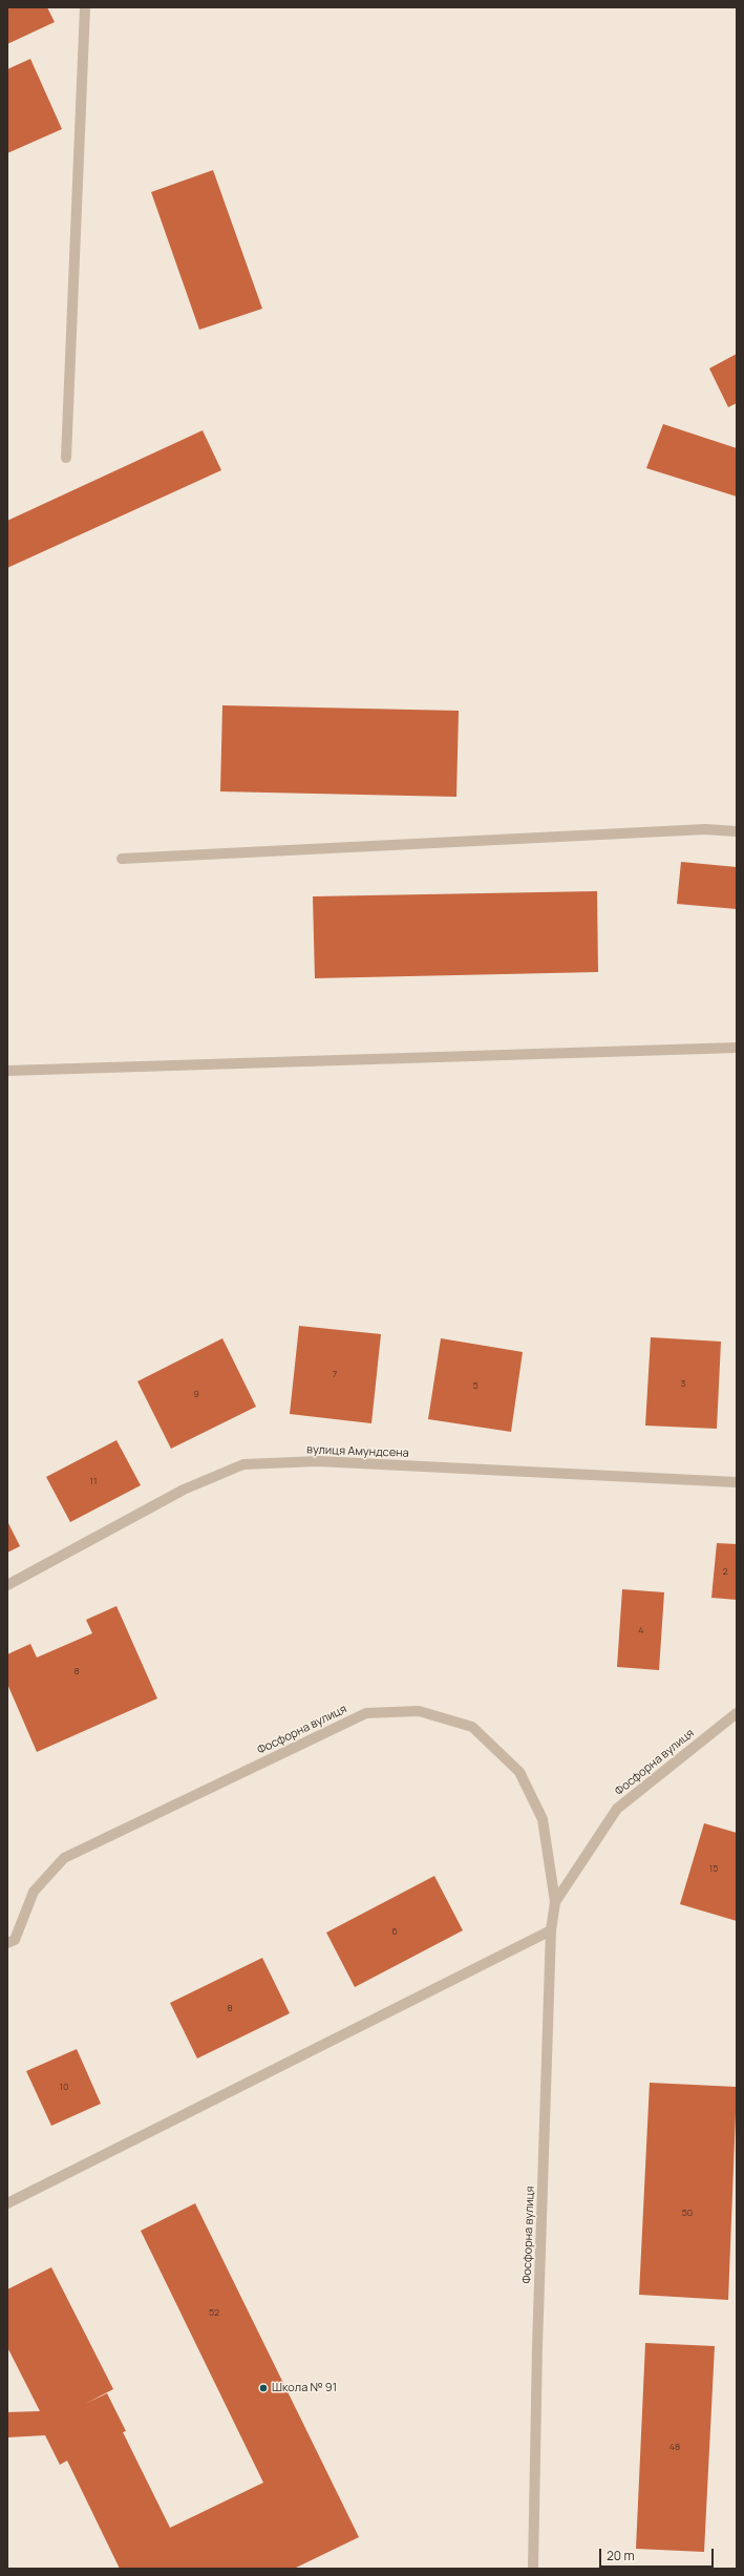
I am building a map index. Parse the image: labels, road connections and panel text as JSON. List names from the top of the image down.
{
  "streets": {
    "street": ["вулиця Амундсена", "Фосфорна вулиця"]
  },
  "places": ["Школа № 91"],
  "house_numbers": [
    "7",
    "3",
    "5",
    "9",
    "11",
    "2",
    "4",
    "8",
    "15",
    "6",
    "8",
    "10",
    "50",
    "52",
    "48"
  ],
  "scale_bar": "20 m"
}
